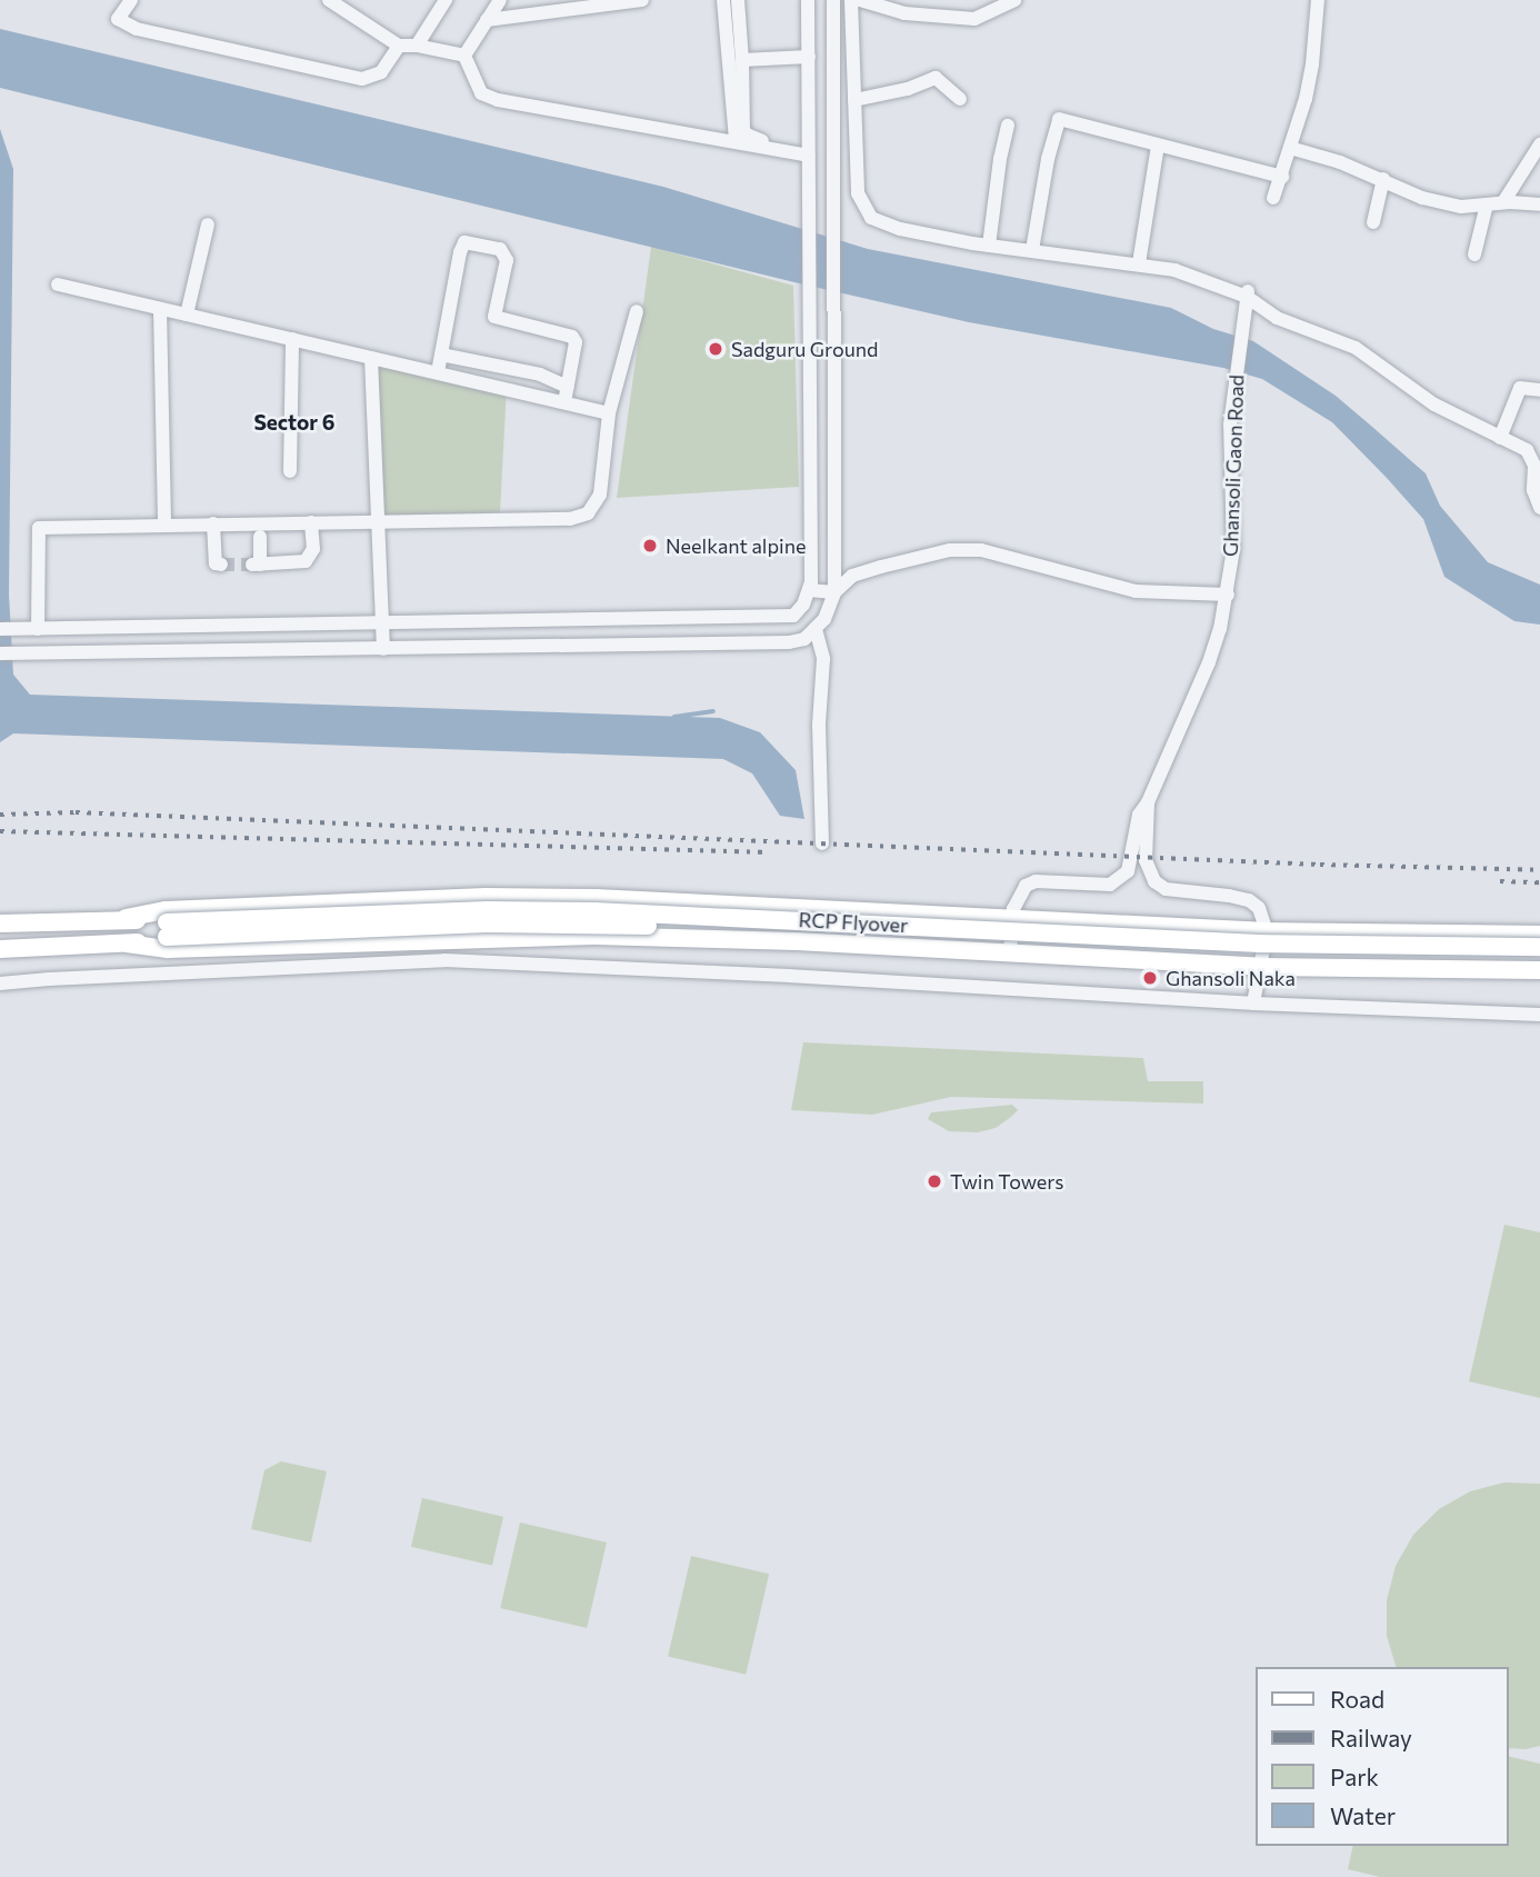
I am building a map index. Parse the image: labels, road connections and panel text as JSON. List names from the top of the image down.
{
  "streets": {
    "main road": ["RCP Flyover"],
    "street": ["Ghansoli Gaon Road"]
  },
  "districts": ["Sector 6"],
  "places": [
    "Sadguru Ground",
    "Neelkant alpine",
    "Ghansoli Naka",
    "Twin Towers"
  ],
  "legend": [
    "Road",
    "Railway",
    "Park",
    "Water"
  ]
}
